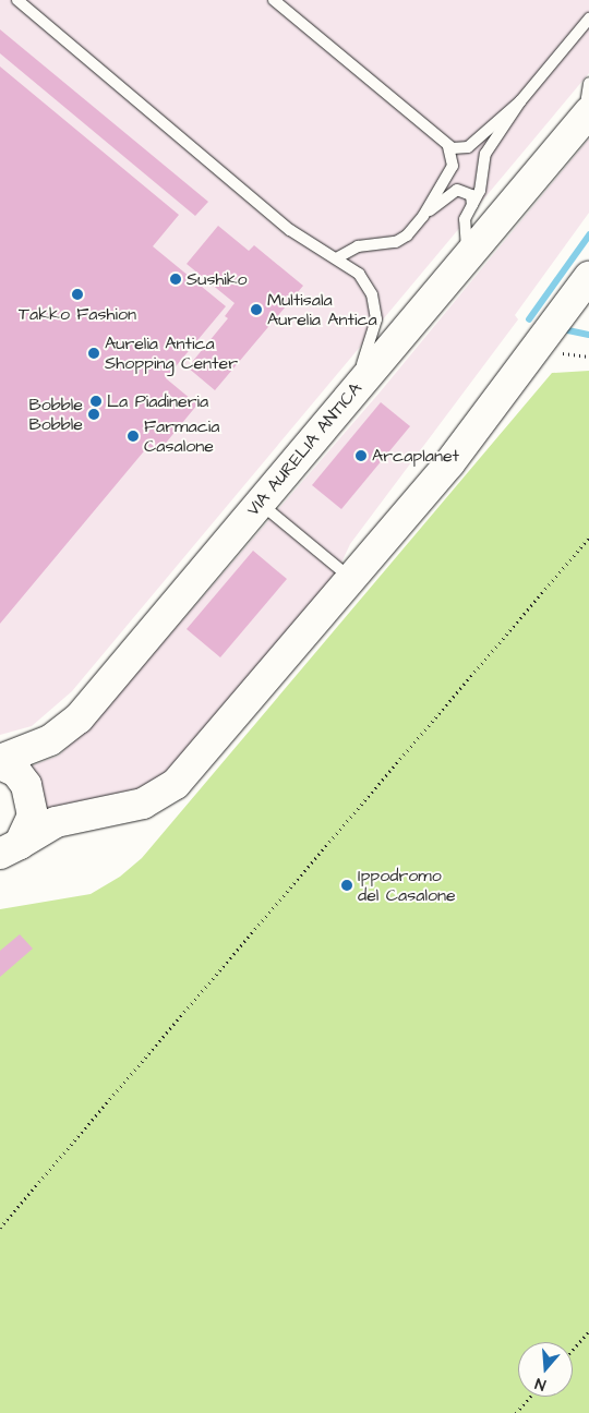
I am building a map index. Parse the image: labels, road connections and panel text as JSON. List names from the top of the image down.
{
  "streets": {
    "street": ["VIA AURELIA ANTICA"]
  },
  "places": [
    "Sushiko",
    "Takko Fashion",
    "Multisala Aurelia Antica",
    "Aurelia Antica Shopping Center",
    "La Piadineria",
    "Bobble Bobble",
    "Farmacia Casalone",
    "Arcaplanet",
    "Ippodromo del Casalone"
  ],
  "north": "bottom"
}
